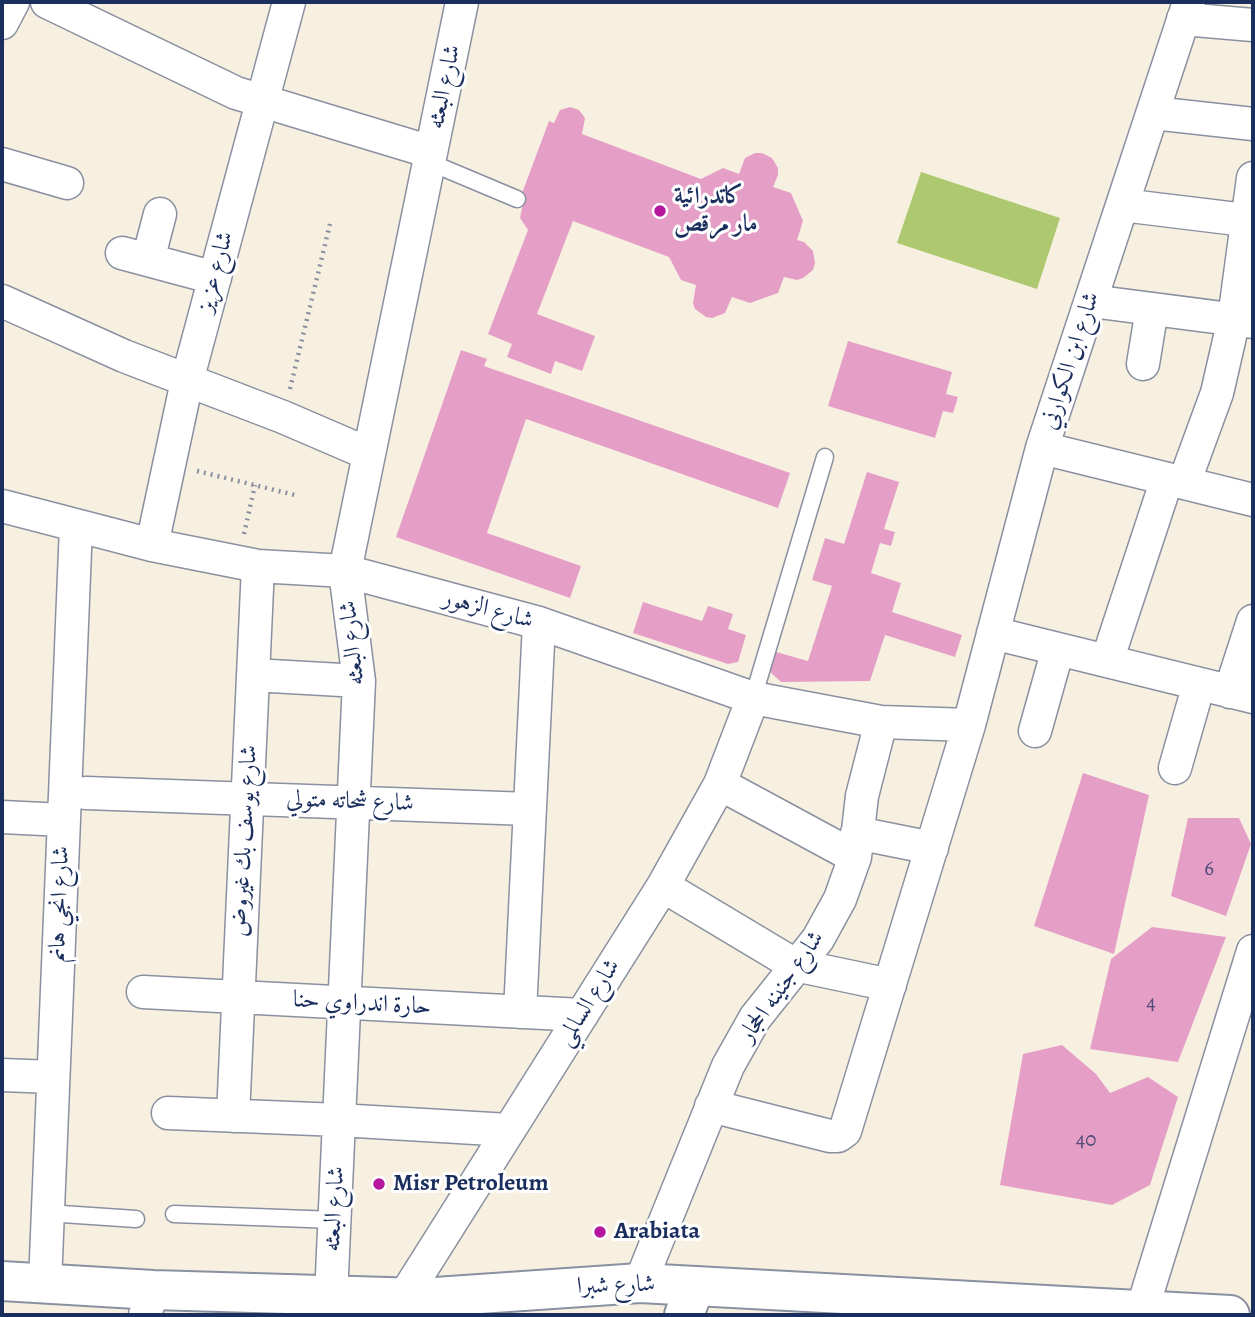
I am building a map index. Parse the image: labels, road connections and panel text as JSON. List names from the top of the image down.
{
  "streets": {
    "main road": ["شارع شبرا"],
    "street": [
      "شارع البعثه",
      "شارع عزيز",
      "شارع ابن الكوارني",
      "شارع الزهور",
      "شارع شحاته متولي",
      "شارع يوسف بك غيروض",
      "شارع انجي هانم",
      "شارع جنينه الحجار",
      "شارع السالمي",
      "حارة اندراوي حنا"
    ]
  },
  "crossings": [
    ["شارع البعثه", "شارع الزهور"],
    ["شارع البعثه", "شارع شحاته متولي"],
    ["شارع البعثه", "حارة اندراوي حنا"],
    ["شارع البعثه", "شارع شبرا"],
    ["شارع عزيز", "شارع الزهور"],
    ["شارع ابن الكوارني", "شارع الزهور"],
    ["شارع ابن الكوارني", "شارع جنينه الحجار"],
    ["شارع الزهور", "شارع يوسف بك غيروض"],
    ["شارع الزهور", "شارع انجي هانم"],
    ["شارع الزهور", "شارع جنينه الحجار"],
    ["شارع الزهور", "شارع السالمي"],
    ["شارع شحاته متولي", "شارع يوسف بك غيروض"],
    ["شارع يوسف بك غيروض", "حارة اندراوي حنا"],
    ["شارع انجي هانم", "شارع شبرا"],
    ["شارع جنينه الحجار", "شارع شبرا"],
    ["شارع السالمي", "حارة اندراوي حنا"],
    ["شارع السالمي", "شارع شبرا"]
  ],
  "places": ["كاتدرائية مار مرقص", "Misr Petroleum", "Arabiata"],
  "house_numbers": ["6", "4", "40"]
}
